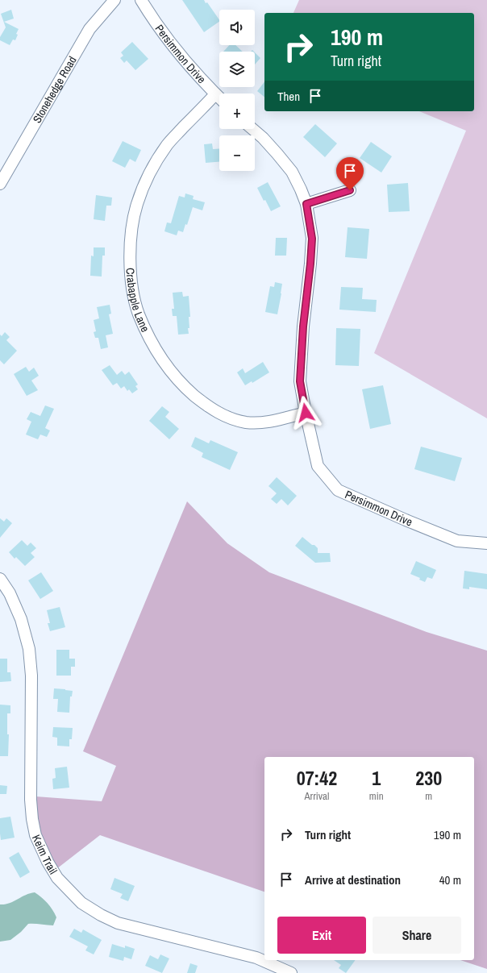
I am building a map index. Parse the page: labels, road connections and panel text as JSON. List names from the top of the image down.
{
  "streets": {
    "street": [
      "Persimmon Drive",
      "Stonehedge Road",
      "Crabapple Lane",
      "Keim Trail"
    ]
  },
  "crossings": [
    ["Persimmon Drive", "Crabapple Lane"]
  ],
  "page": {
    "map_buttons": ["+", "−"],
    "turn": ["190 m", "Turn right"],
    "then": "Then",
    "eta": [
      "07:42",
      "Arrival",
      "1",
      "min",
      "230",
      "m"
    ],
    "list": [
      {
        "name": "Turn right",
        "value": "190 m"
      },
      {
        "name": "Arrive at destination",
        "value": "40 m"
      }
    ],
    "buttons": ["Exit", "Share"]
  }
}
